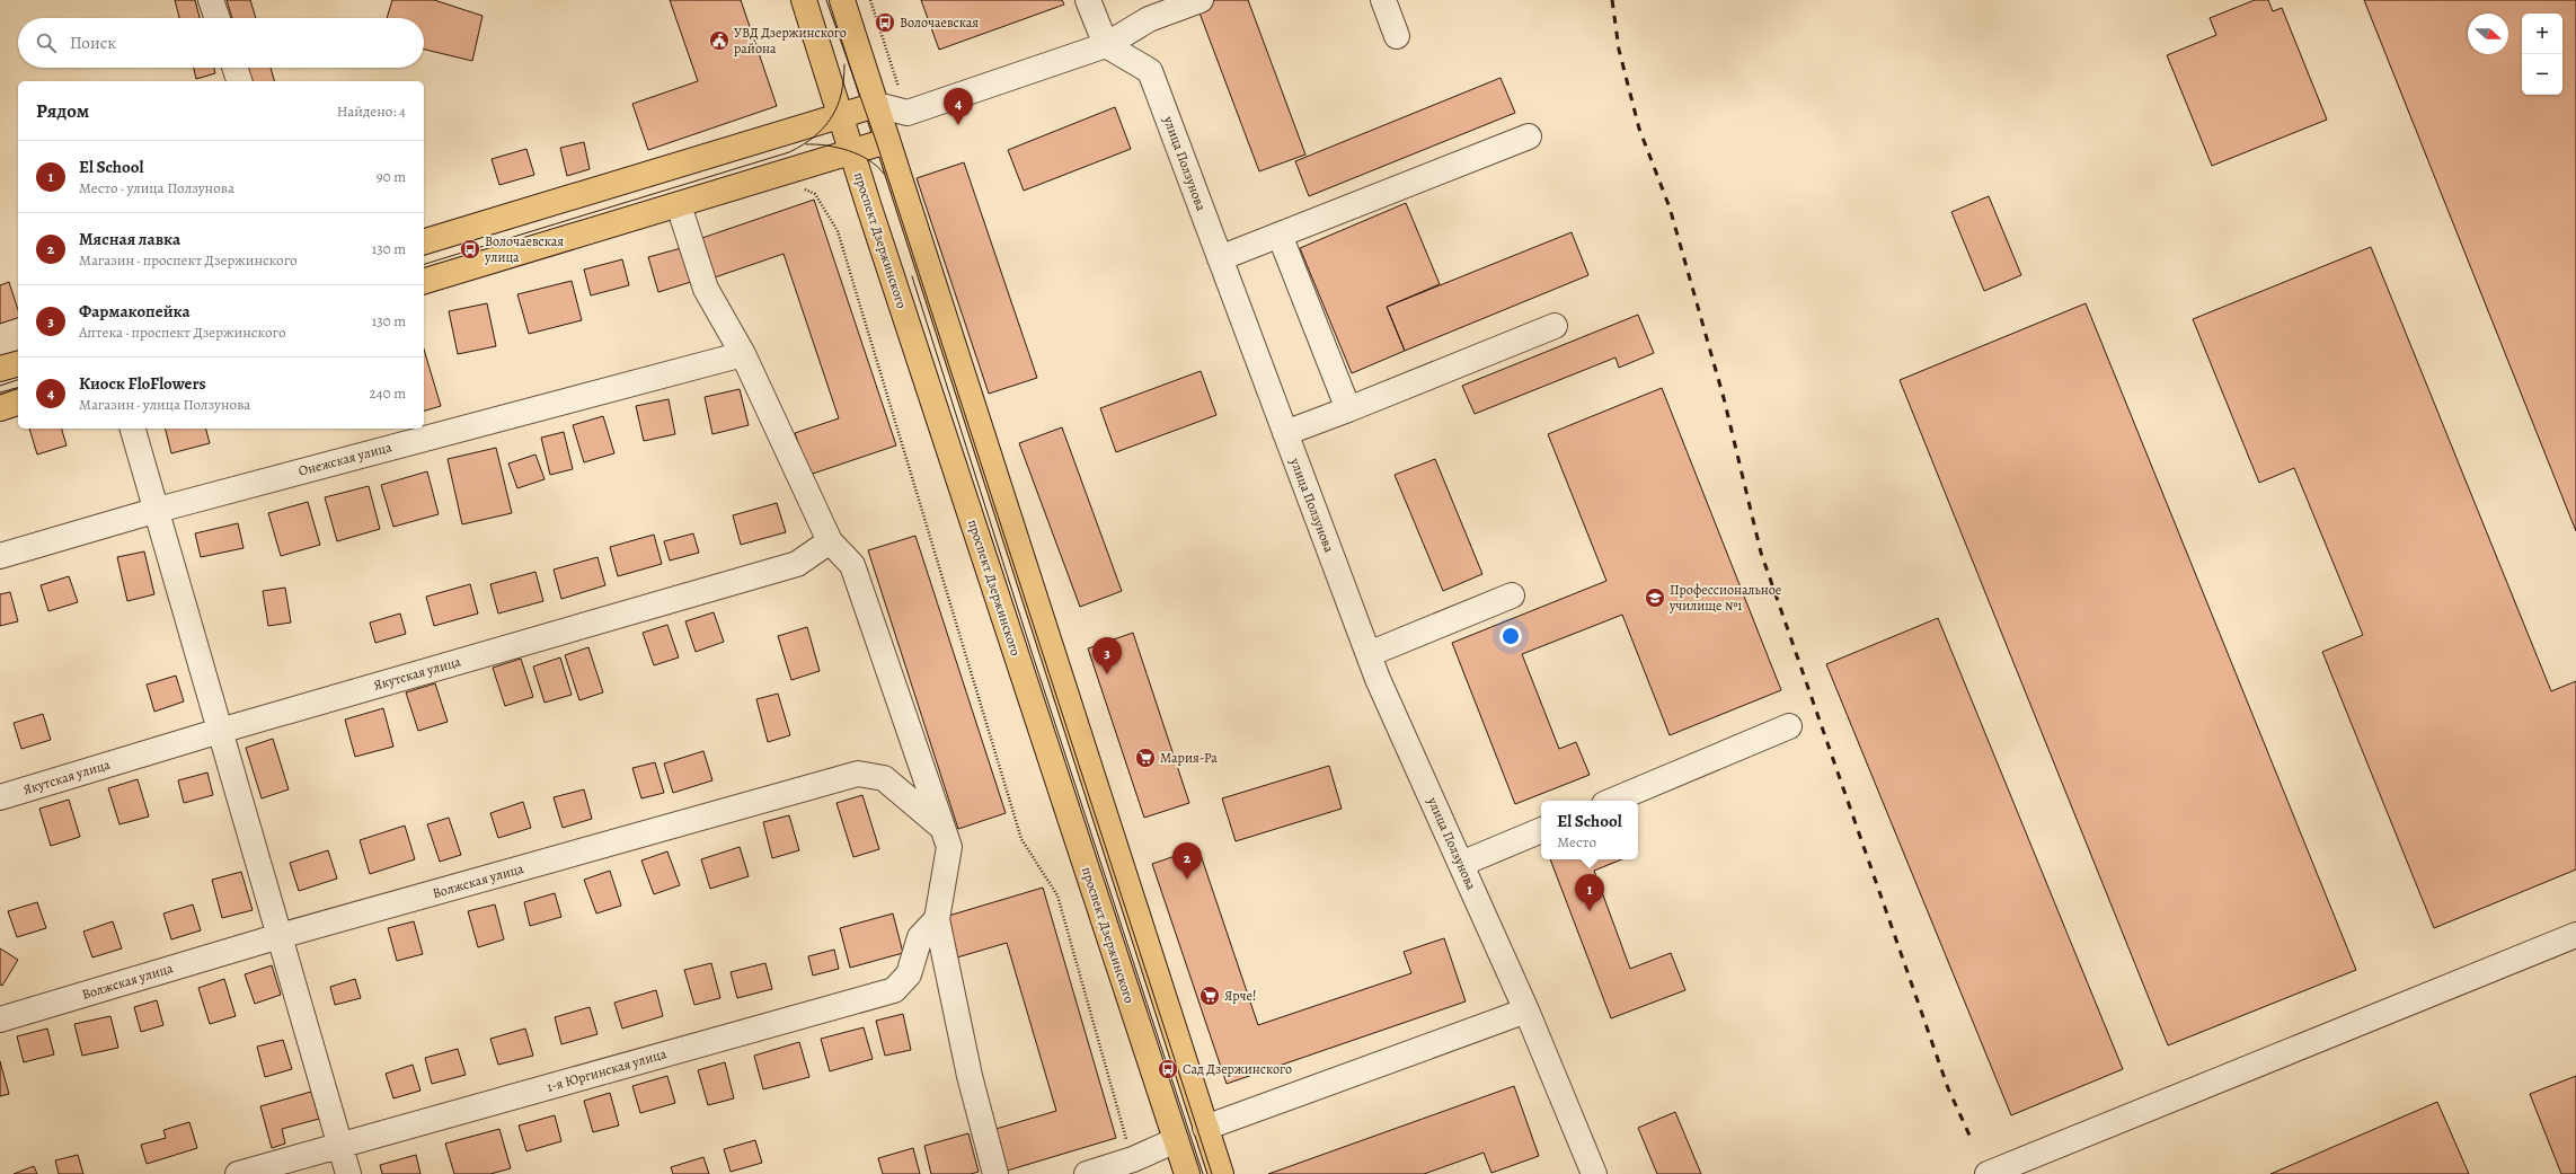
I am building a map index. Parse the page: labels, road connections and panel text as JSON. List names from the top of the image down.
{
  "streets": {
    "main road": ["проспект Дзержинского"],
    "street": [
      "улица Ползунова",
      "Онежская улица",
      "Якутская улица",
      "Волжская улица",
      "1-я Юргинская улица"
    ]
  },
  "places": {
    "bus stop": ["Волочаевская", "Волочаевская улица", "Сад Дзержинского"],
    "public building": ["УВД Дзержинского района"],
    "school or university": ["Профессиональное училище №1"],
    "supermarket": ["Мария-Ра", "Ярче!"]
  },
  "north": "right",
  "page": {
    "map_buttons": ["+", "−"],
    "search": "Поиск",
    "heading": ["Рядом", "Найдено: 4"],
    "pins": [
      "4",
      "3",
      "2",
      "1"
    ],
    "list": [
      {
        "mark": "1",
        "name": "El School",
        "note": "Место · улица Ползунова",
        "value": "90 m"
      },
      {
        "mark": "2",
        "name": "Мясная лавка",
        "note": "Магазин · проспект Дзержинского",
        "value": "130 m"
      },
      {
        "mark": "3",
        "name": "Фармакопейка",
        "note": "Аптека · проспект Дзержинского",
        "value": "130 m"
      },
      {
        "mark": "4",
        "name": "Киоск FloFlowers",
        "note": "Магазин · улица Ползунова",
        "value": "240 m"
      }
    ],
    "popup": ["El School", "Место"]
  }
}
